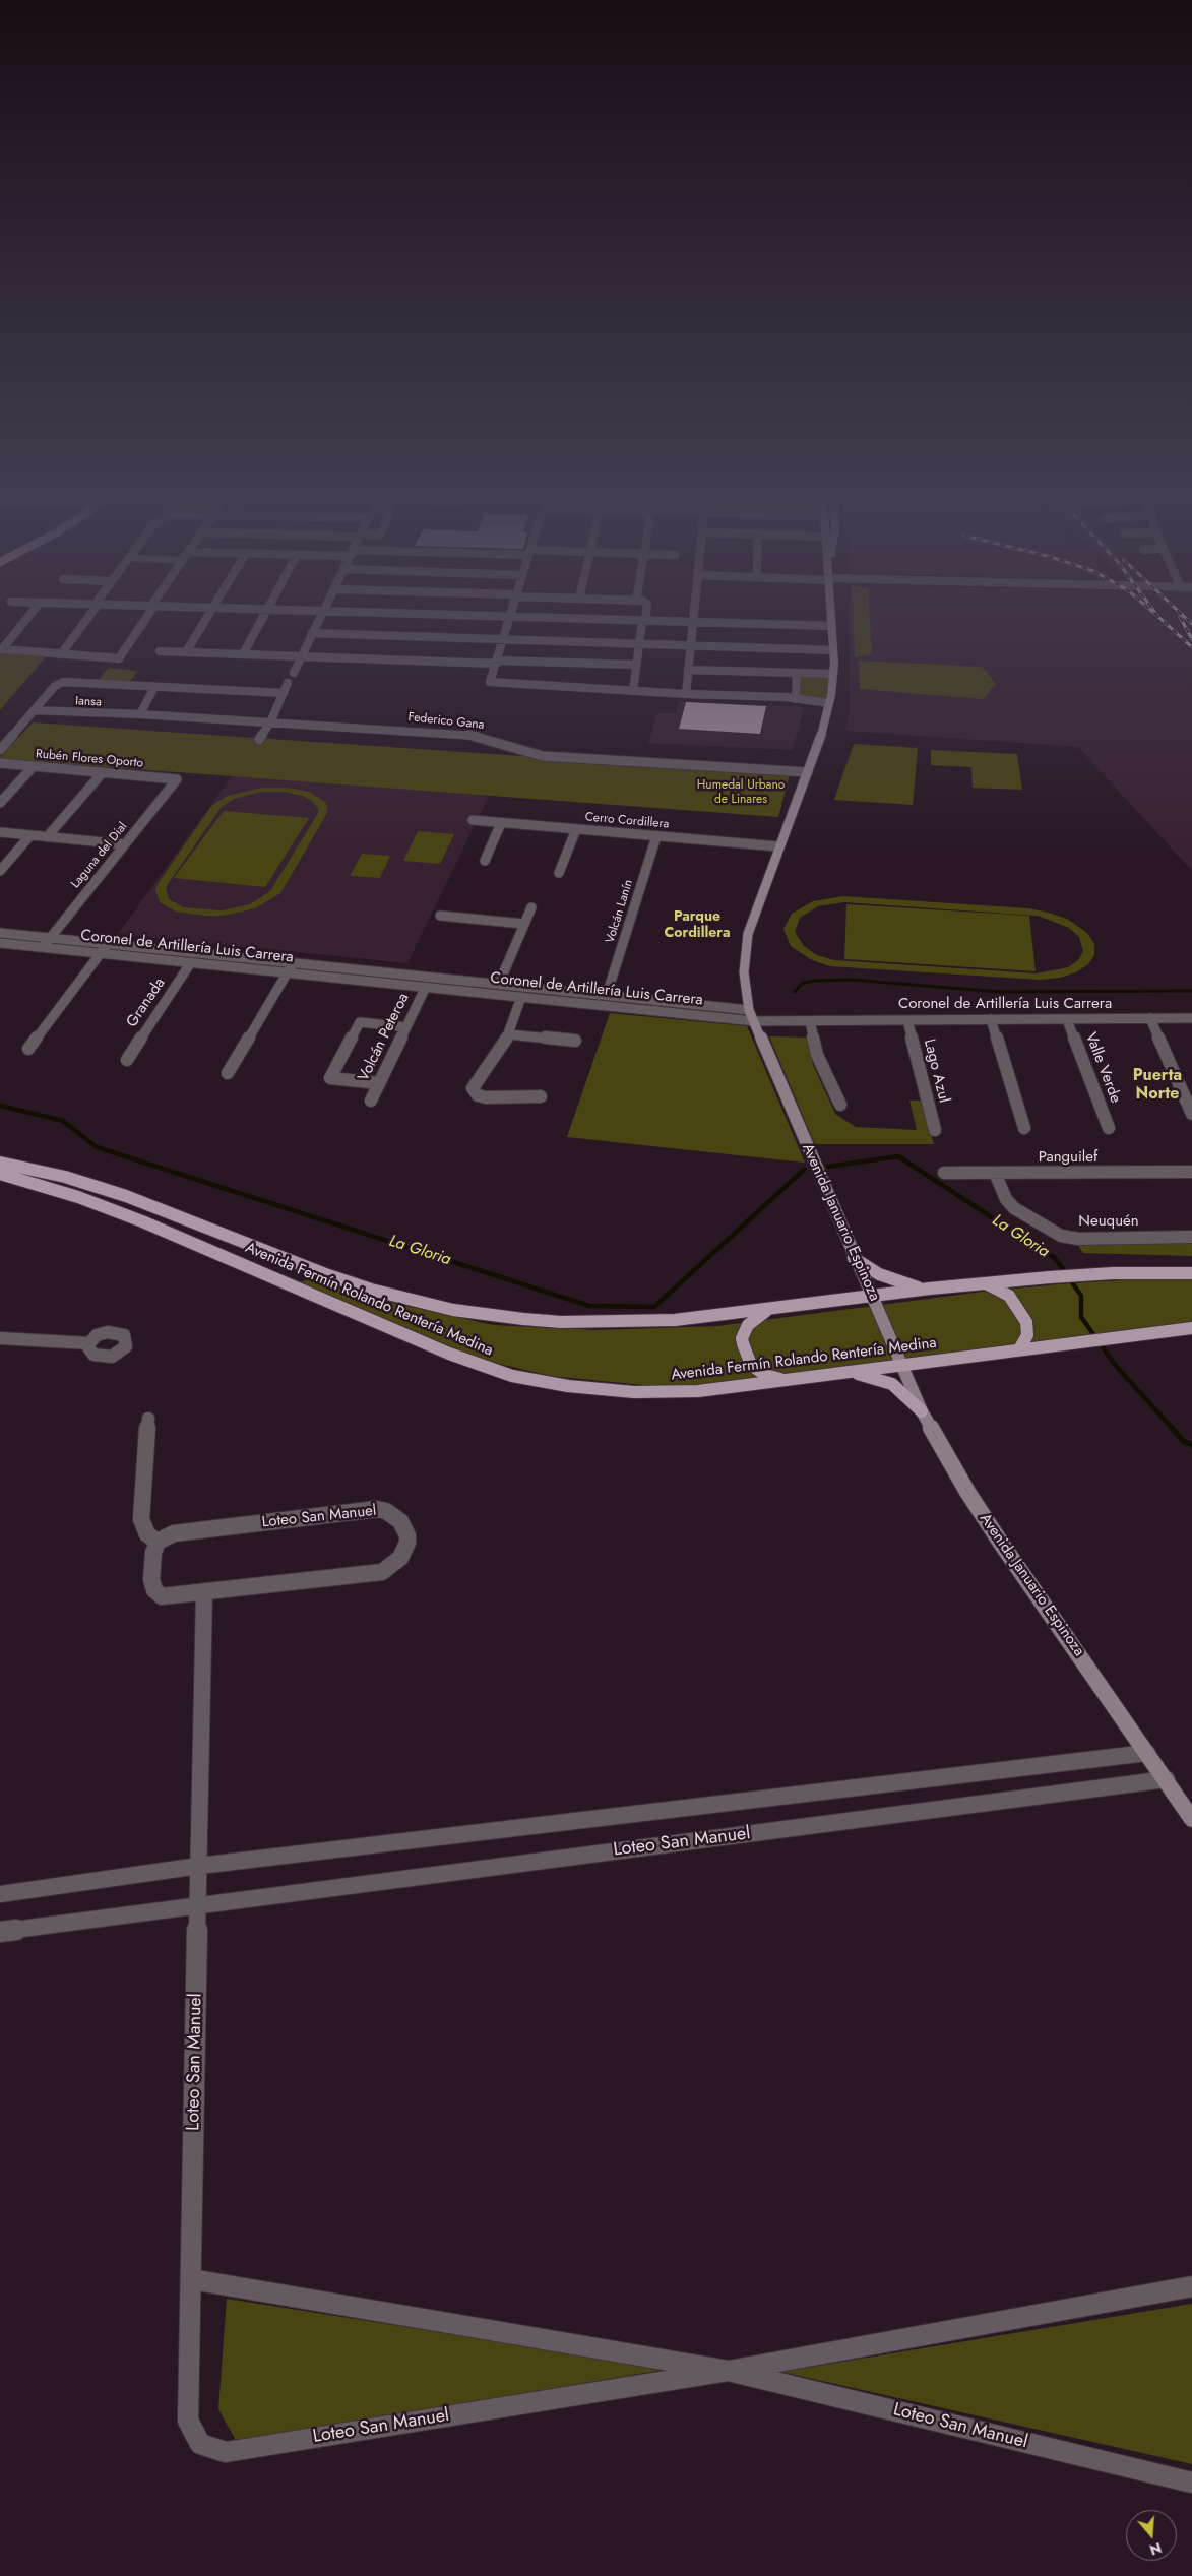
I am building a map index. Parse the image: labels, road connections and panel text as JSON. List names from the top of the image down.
{
  "streets": {
    "main road": ["Avenida Januario Espinoza", "Avenida Fermín Rolando Rentería Medina"],
    "street": [
      "Iansa",
      "Federico Gana",
      "Rubén Flores Oporto",
      "Cerro Cordillera",
      "Laguna del Dial",
      "Volcán Lanín",
      "Coronel de Artillería Luis Carrera",
      "Granada",
      "Volcán Peteroa",
      "Valle Verde",
      "Lago Azul",
      "Panguilef",
      "Neuquén",
      "Loteo San Manuel"
    ]
  },
  "crossings": [
    ["Iansa", "Federico Gana"],
    ["Federico Gana", "Avenida Januario Espinoza"],
    ["Rubén Flores Oporto", "Laguna del Dial"],
    ["Cerro Cordillera", "Volcán Lanín"],
    ["Cerro Cordillera", "Avenida Januario Espinoza"],
    ["Laguna del Dial", "Coronel de Artillería Luis Carrera"],
    ["Volcán Lanín", "Coronel de Artillería Luis Carrera"],
    ["Coronel de Artillería Luis Carrera", "Granada"],
    ["Coronel de Artillería Luis Carrera", "Volcán Peteroa"],
    ["Coronel de Artillería Luis Carrera", "Valle Verde"],
    ["Coronel de Artillería Luis Carrera", "Lago Azul"],
    ["Coronel de Artillería Luis Carrera", "Avenida Januario Espinoza"],
    ["Panguilef", "Neuquén"],
    ["Avenida Januario Espinoza", "Avenida Fermín Rolando Rentería Medina"],
    ["Avenida Januario Espinoza", "Loteo San Manuel"]
  ],
  "districts": ["Parque Cordillera", "Puerta Norte"],
  "water": ["La Gloria"],
  "parks": ["Humedal Urbano de Linares"],
  "north": "bottom"
}
